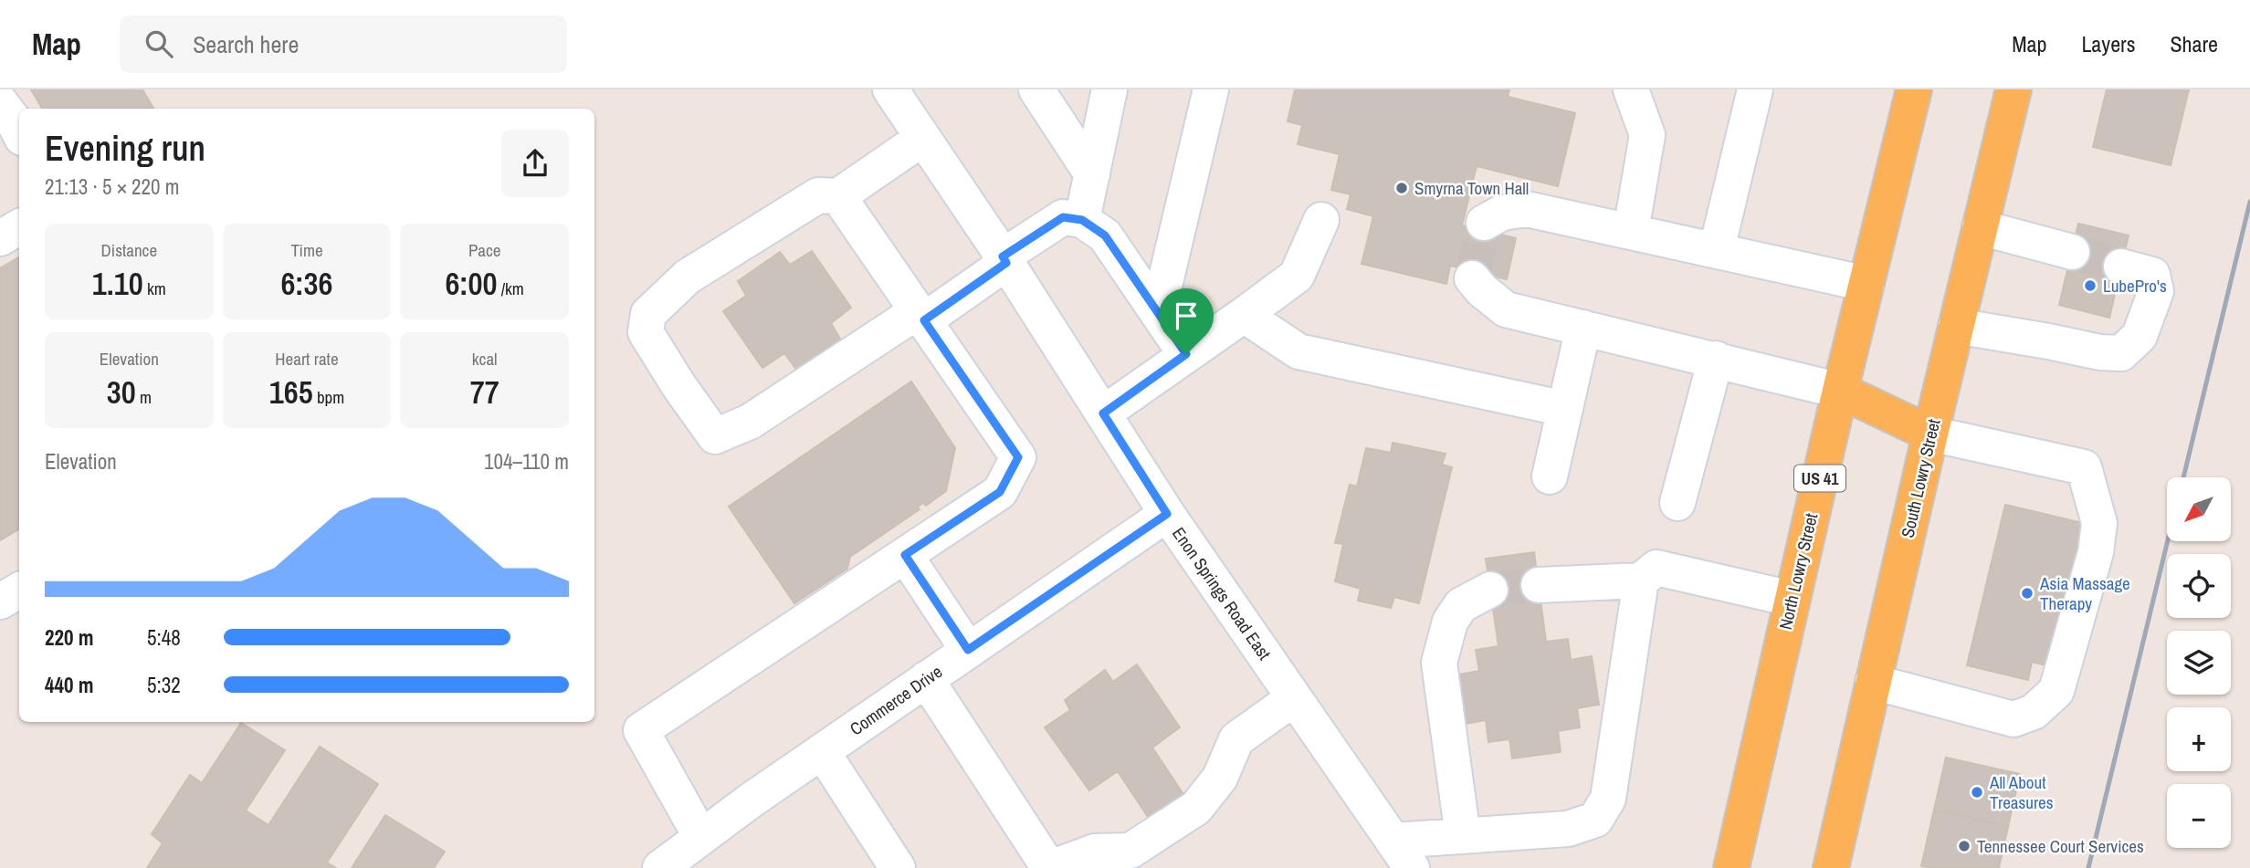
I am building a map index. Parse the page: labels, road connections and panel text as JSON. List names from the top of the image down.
{
  "streets": {
    "main road": ["US 41", "South Lowry Street", "North Lowry Street"],
    "street": ["Enon Springs Road East", "Commerce Drive"]
  },
  "crossings": [
    ["Enon Springs Road East", "Commerce Drive"]
  ],
  "places": [
    "Smyrna Town Hall",
    "LubePro's",
    "Asia Massage Therapy",
    "All About Treasures",
    "Tennessee Court Services"
  ],
  "north": "bottom left",
  "page": {
    "header": "Map",
    "search": "Search here",
    "nav": ["Map", "Layers", "Share"],
    "heading": ["Evening run", "21:13 · 5 × 220 m"],
    "stats": [
      ["Distance", "1.10 km"],
      ["Time", "6:36"],
      ["Pace", "6:00 /km"],
      ["Elevation", "30 m"],
      ["Heart rate", "165 bpm"],
      ["kcal", "77"]
    ],
    "chart": ["Elevation", "104–110 m"],
    "map_buttons": ["+", "−"],
    "list": [
      {
        "name": "220 m",
        "note": "5:48"
      },
      {
        "name": "440 m",
        "note": "5:32"
      }
    ]
  }
}
